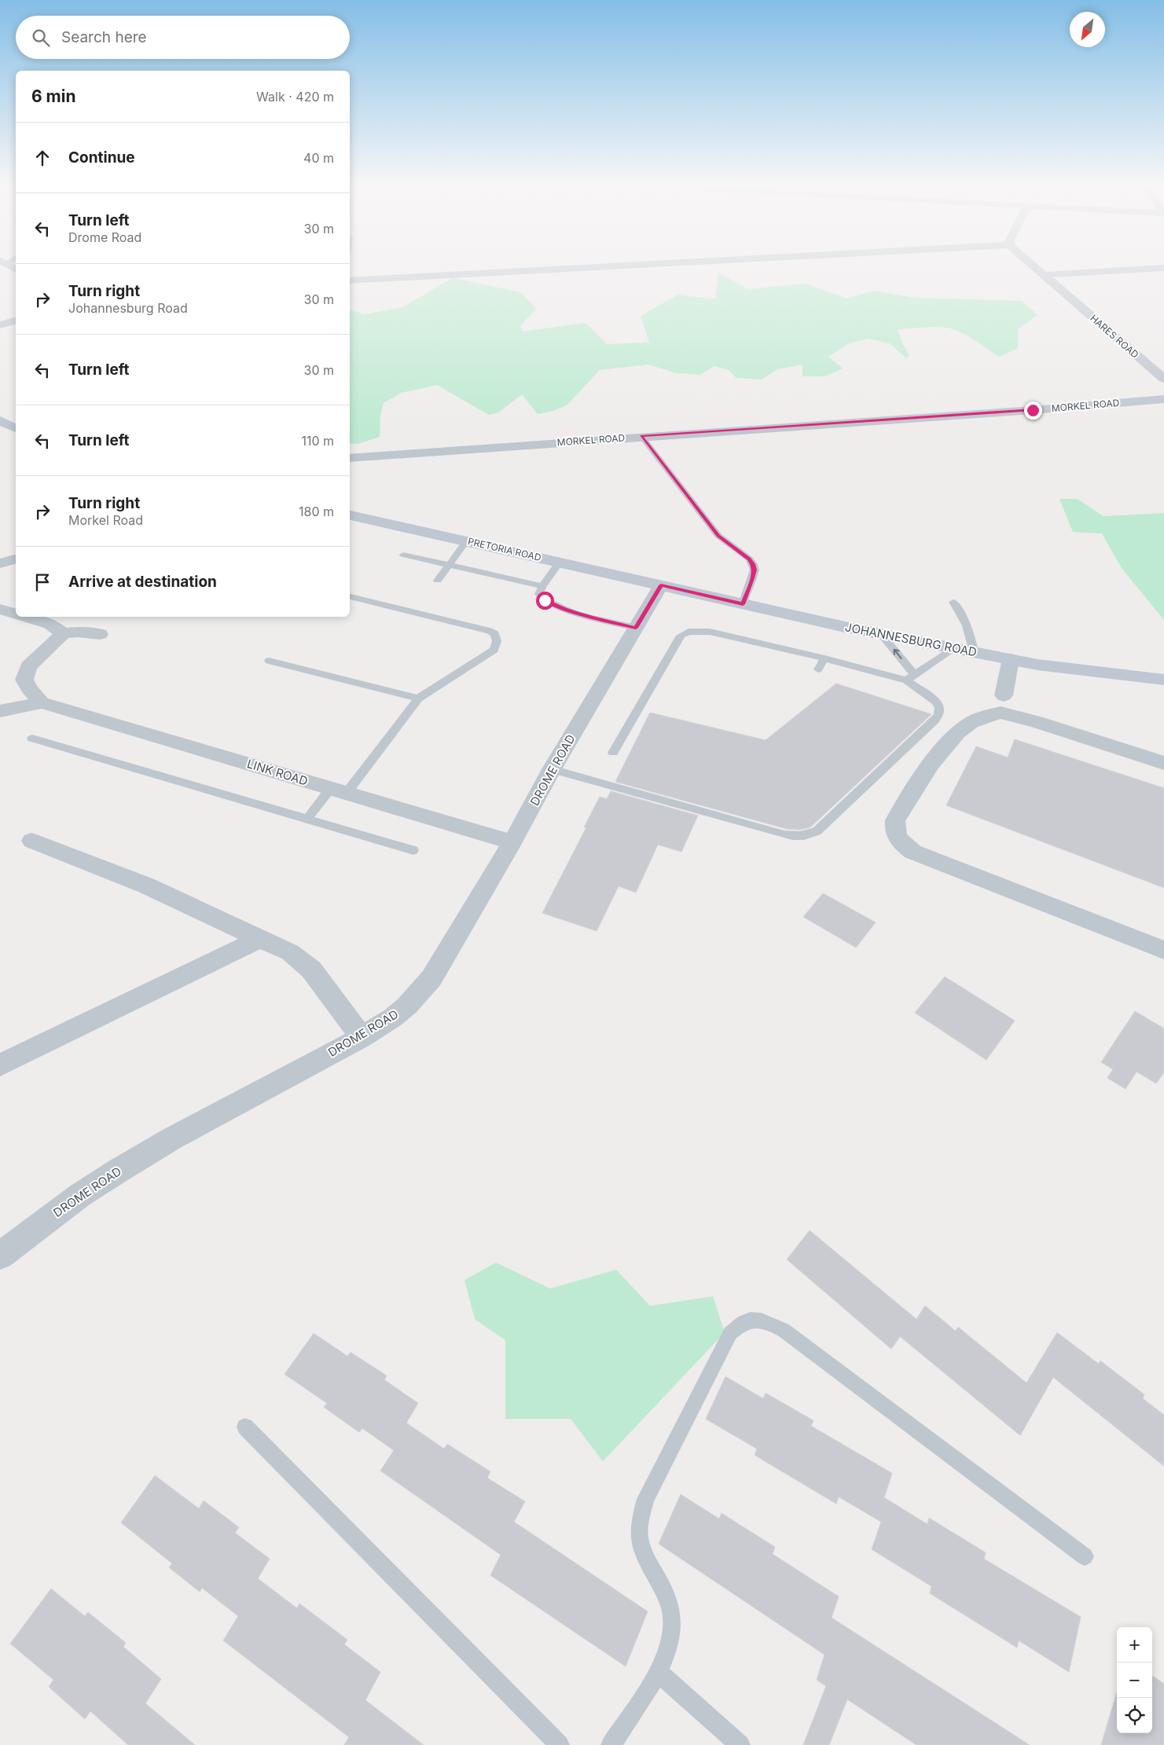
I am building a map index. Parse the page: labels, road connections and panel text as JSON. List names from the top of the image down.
{
  "streets": {
    "main road": ["PRETORIA ROAD", "JOHANNESBURG ROAD"],
    "street": [
      "HARES ROAD",
      "MORKEL ROAD",
      "DROME ROAD",
      "LINK ROAD"
    ]
  },
  "crossings": [
    ["PRETORIA ROAD", "JOHANNESBURG ROAD"],
    ["PRETORIA ROAD", "DROME ROAD"],
    ["JOHANNESBURG ROAD", "DROME ROAD"],
    ["DROME ROAD", "LINK ROAD"]
  ],
  "north": "bottom left",
  "page": {
    "search": "Search here",
    "heading": ["6 min", "Walk · 420 m"],
    "list": [
      ["Continue", "40 m"],
      ["Turn left", "Drome Road", "30 m"],
      ["Turn right", "Johannesburg Road", "30 m"],
      ["Turn left", "30 m"],
      ["Turn left", "110 m"],
      ["Turn right", "Morkel Road", "180 m"],
      "Arrive at destination"
    ],
    "map_buttons": ["+", "−"]
  }
}
